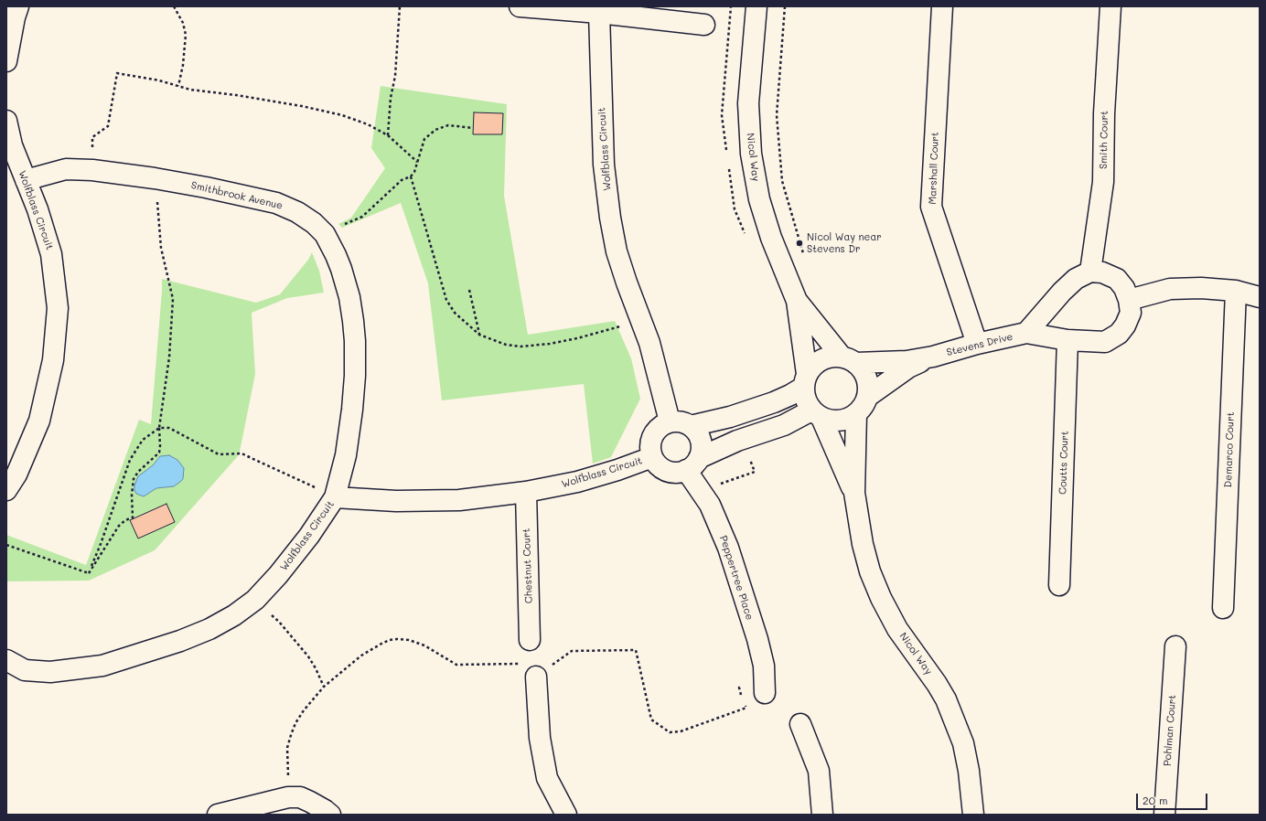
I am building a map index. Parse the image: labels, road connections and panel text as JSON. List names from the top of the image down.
{
  "streets": {
    "street": [
      "Smith Court",
      "Wolfblass Circuit",
      "Nicol Way",
      "Marshall Court",
      "Smithbrook Avenue",
      "Stevens Drive",
      "Demarco Court",
      "Coutts Court",
      "Chestnut Court",
      "Peppertree Place",
      "Pohlman Court"
    ]
  },
  "crossings": [
    ["Smith Court", "Stevens Drive"],
    ["Wolfblass Circuit", "Smithbrook Avenue"],
    ["Wolfblass Circuit", "Chestnut Court"],
    ["Wolfblass Circuit", "Peppertree Place"],
    ["Nicol Way", "Stevens Drive"],
    ["Marshall Court", "Stevens Drive"],
    ["Stevens Drive", "Coutts Court"]
  ],
  "places": ["Nicol Way near Stevens Dr"],
  "scale_bar": "20 m"
}
